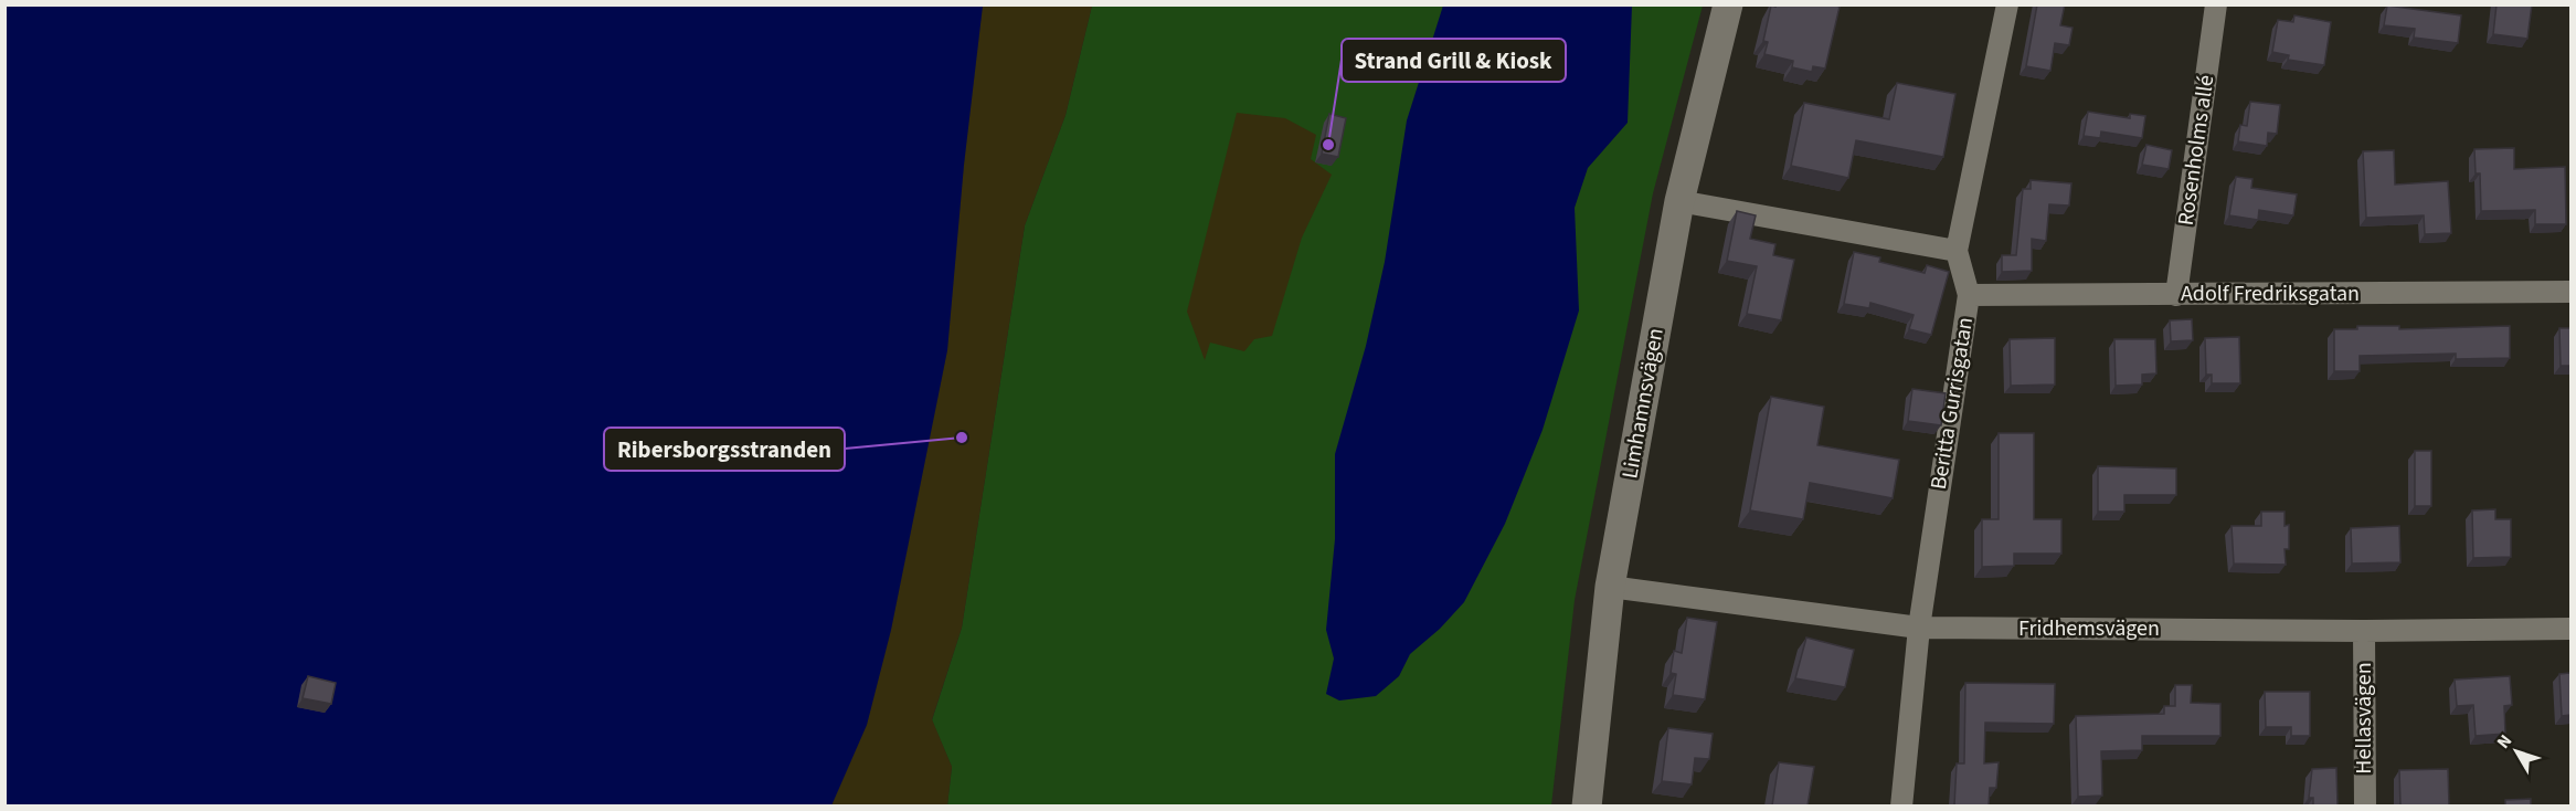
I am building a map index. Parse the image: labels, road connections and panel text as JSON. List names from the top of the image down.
{
  "streets": {
    "main road": ["Limhamnsvägen"],
    "street": [
      "Rosenholms allé",
      "Adolf Fredriksgatan",
      "Beritta Gurrisgatan",
      "Fridhemsvägen",
      "Hellasvägen"
    ]
  },
  "crossings": [
    ["Rosenholms allé", "Adolf Fredriksgatan"],
    ["Adolf Fredriksgatan", "Beritta Gurrisgatan"],
    ["Limhamnsvägen", "Fridhemsvägen"],
    ["Beritta Gurrisgatan", "Fridhemsvägen"],
    ["Fridhemsvägen", "Hellasvägen"]
  ],
  "places": ["Strand Grill & Kiosk", "Ribersborgsstranden"],
  "north": "top left"
}
